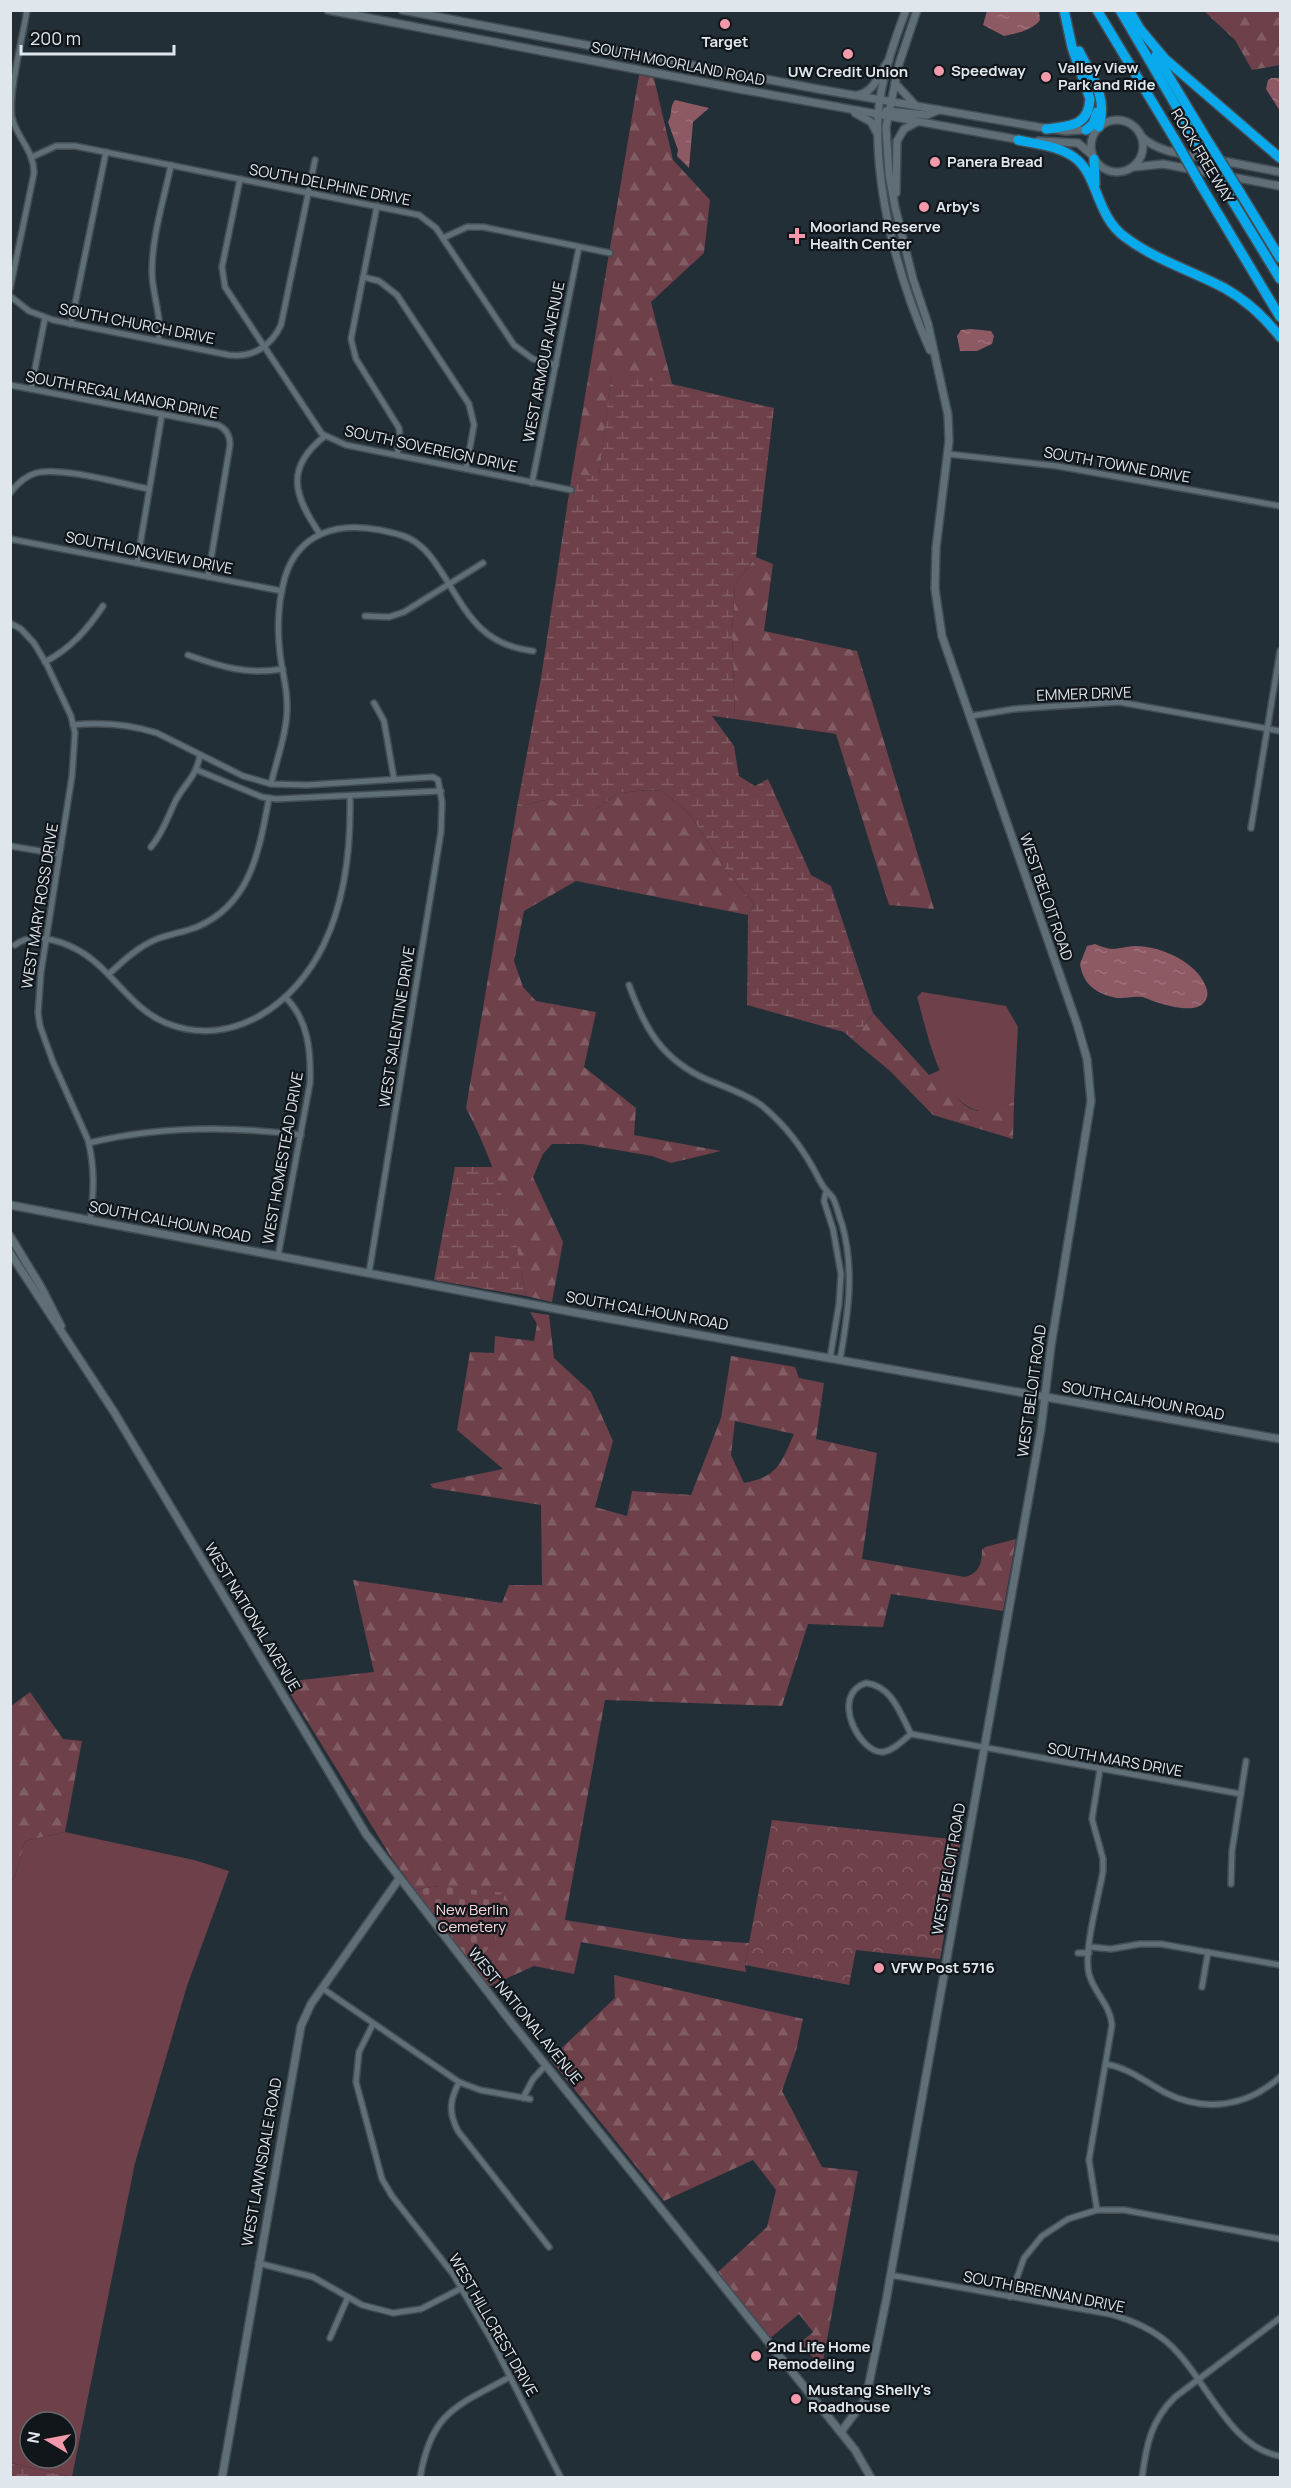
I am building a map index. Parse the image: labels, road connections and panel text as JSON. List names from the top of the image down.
{
  "streets": {
    "highway": ["ROCK FREEWAY"],
    "main road": [
      "SOUTH MOORLAND ROAD",
      "WEST BELOIT ROAD",
      "SOUTH CALHOUN ROAD",
      "WEST NATIONAL AVENUE",
      "WEST LAWNSDALE ROAD"
    ],
    "street": [
      "SOUTH DELPHINE DRIVE",
      "SOUTH CHURCH DRIVE",
      "WEST ARMOUR AVENUE",
      "SOUTH REGAL MANOR DRIVE",
      "SOUTH SOVEREIGN DRIVE",
      "SOUTH TOWNE DRIVE",
      "SOUTH LONGVIEW DRIVE",
      "EMMER DRIVE",
      "WEST MARY ROSS DRIVE",
      "WEST SALENTINE DRIVE",
      "WEST HOMESTEAD DRIVE",
      "SOUTH MARS DRIVE",
      "SOUTH BRENNAN DRIVE",
      "WEST HILLCREST DRIVE"
    ]
  },
  "crossings": [
    ["SOUTH MOORLAND ROAD", "WEST BELOIT ROAD"],
    ["SOUTH DELPHINE DRIVE", "WEST ARMOUR AVENUE"],
    ["SOUTH DELPHINE DRIVE", "SOUTH SOVEREIGN DRIVE"],
    ["SOUTH CHURCH DRIVE", "SOUTH SOVEREIGN DRIVE"],
    ["WEST ARMOUR AVENUE", "SOUTH SOVEREIGN DRIVE"],
    ["SOUTH REGAL MANOR DRIVE", "SOUTH LONGVIEW DRIVE"],
    ["SOUTH TOWNE DRIVE", "WEST BELOIT ROAD"],
    ["EMMER DRIVE", "WEST BELOIT ROAD"],
    ["WEST BELOIT ROAD", "SOUTH CALHOUN ROAD"],
    ["WEST BELOIT ROAD", "WEST NATIONAL AVENUE"],
    ["WEST BELOIT ROAD", "SOUTH MARS DRIVE"],
    ["WEST BELOIT ROAD", "SOUTH BRENNAN DRIVE"],
    ["WEST MARY ROSS DRIVE", "SOUTH CALHOUN ROAD"],
    ["WEST SALENTINE DRIVE", "SOUTH CALHOUN ROAD"],
    ["WEST HOMESTEAD DRIVE", "SOUTH CALHOUN ROAD"],
    ["WEST NATIONAL AVENUE", "WEST LAWNSDALE ROAD"]
  ],
  "parks": ["New Berlin Cemetery"],
  "places": {
    "other": [
      "Target",
      "UW Credit Union",
      "Speedway",
      "Valley View Park and Ride",
      "Panera Bread",
      "Arby's",
      "VFW Post 5716",
      "2nd Life Home Remodeling",
      "Mustang Shelly's Roadhouse"
    ],
    "health": ["Moorland Reserve Health Center"]
  },
  "scale_bar": "200 m",
  "north": "left"
}
